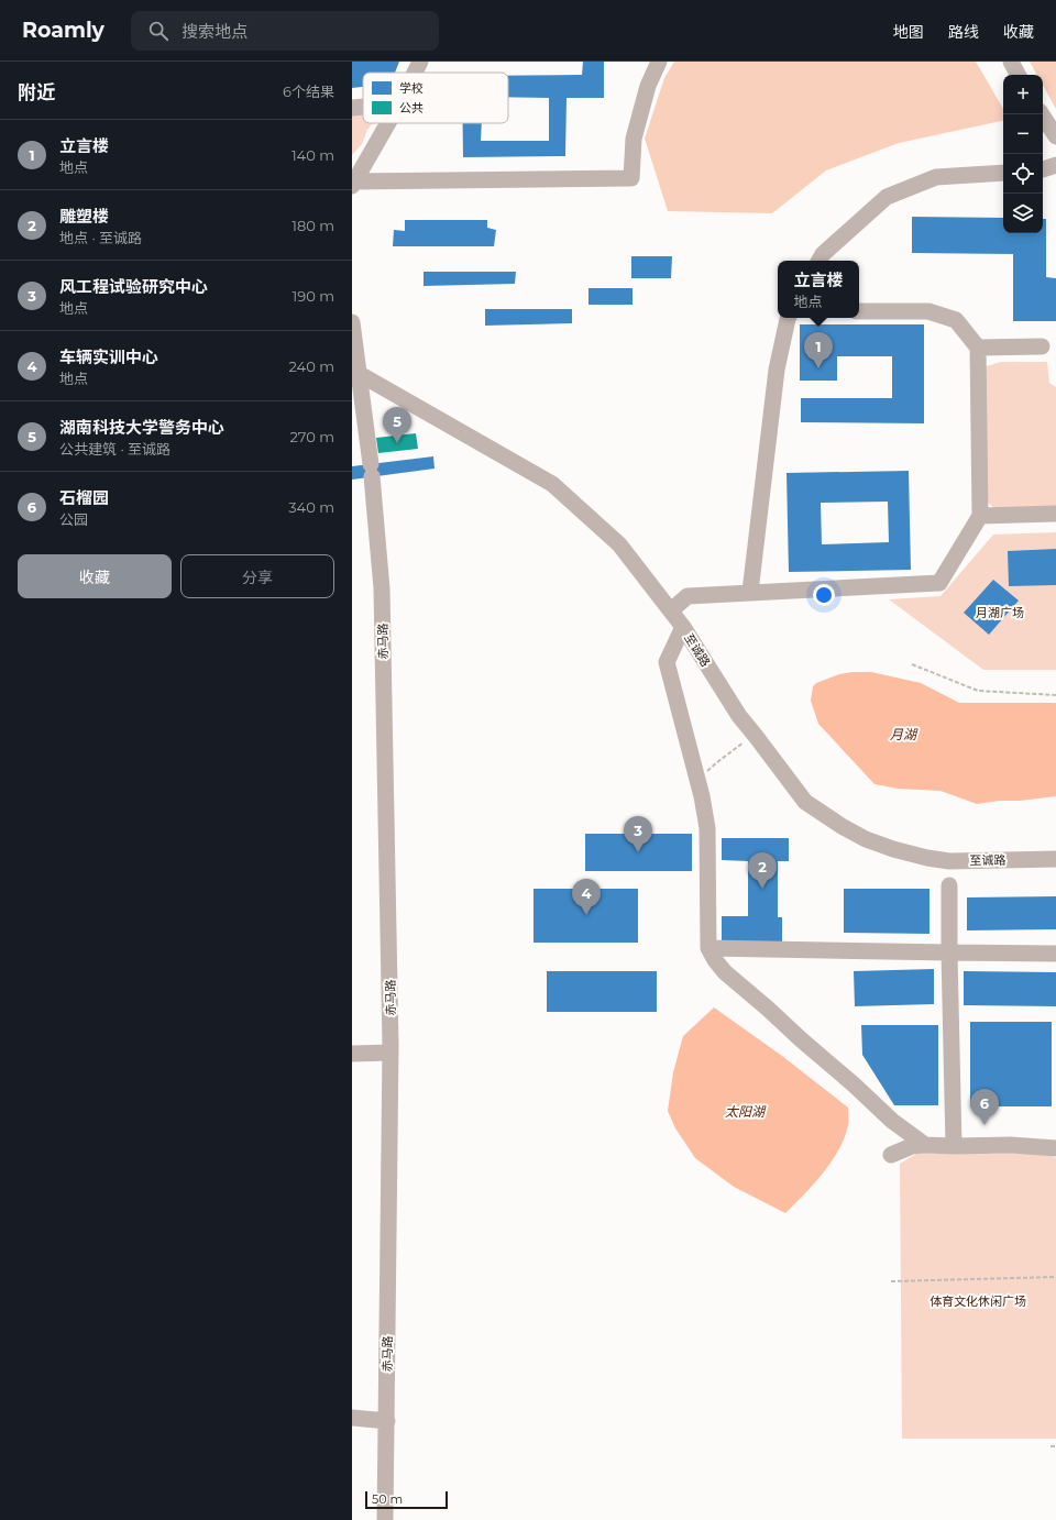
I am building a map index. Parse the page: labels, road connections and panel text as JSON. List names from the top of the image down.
{
  "streets": {
    "street": ["赤马路", "至诚路"]
  },
  "crossings": [
    ["赤马路", "至诚路"]
  ],
  "water": ["月湖", "太阳湖"],
  "parks": ["月湖广场", "体育文化休闲广场"],
  "legend": ["学校", "公共"],
  "scale_bar": "50 m",
  "page": {
    "header": "Roamly",
    "search": "搜索地点",
    "nav": ["地图", "路线", "收藏"],
    "heading": ["附近", "6个结果"],
    "map_buttons": ["+", "−"],
    "list": [
      {
        "mark": "1",
        "name": "立言楼",
        "note": "地点",
        "value": "140 m"
      },
      {
        "mark": "2",
        "name": "雕塑楼",
        "note": "地点 · 至诚路",
        "value": "180 m"
      },
      {
        "mark": "3",
        "name": "风工程试验研究中心",
        "note": "地点",
        "value": "190 m"
      },
      {
        "mark": "4",
        "name": "车辆实训中心",
        "note": "地点",
        "value": "240 m"
      },
      {
        "mark": "5",
        "name": "湖南科技大学警务中心",
        "note": "公共建筑 · 至诚路",
        "value": "270 m"
      },
      {
        "mark": "6",
        "name": "石榴园",
        "note": "公园",
        "value": "340 m"
      }
    ],
    "popup": ["立言楼", "地点"],
    "pins": [
      "1",
      "5",
      "3",
      "2",
      "4",
      "6"
    ],
    "buttons": ["收藏", "分享"],
    "scale": "50 m"
  }
}
